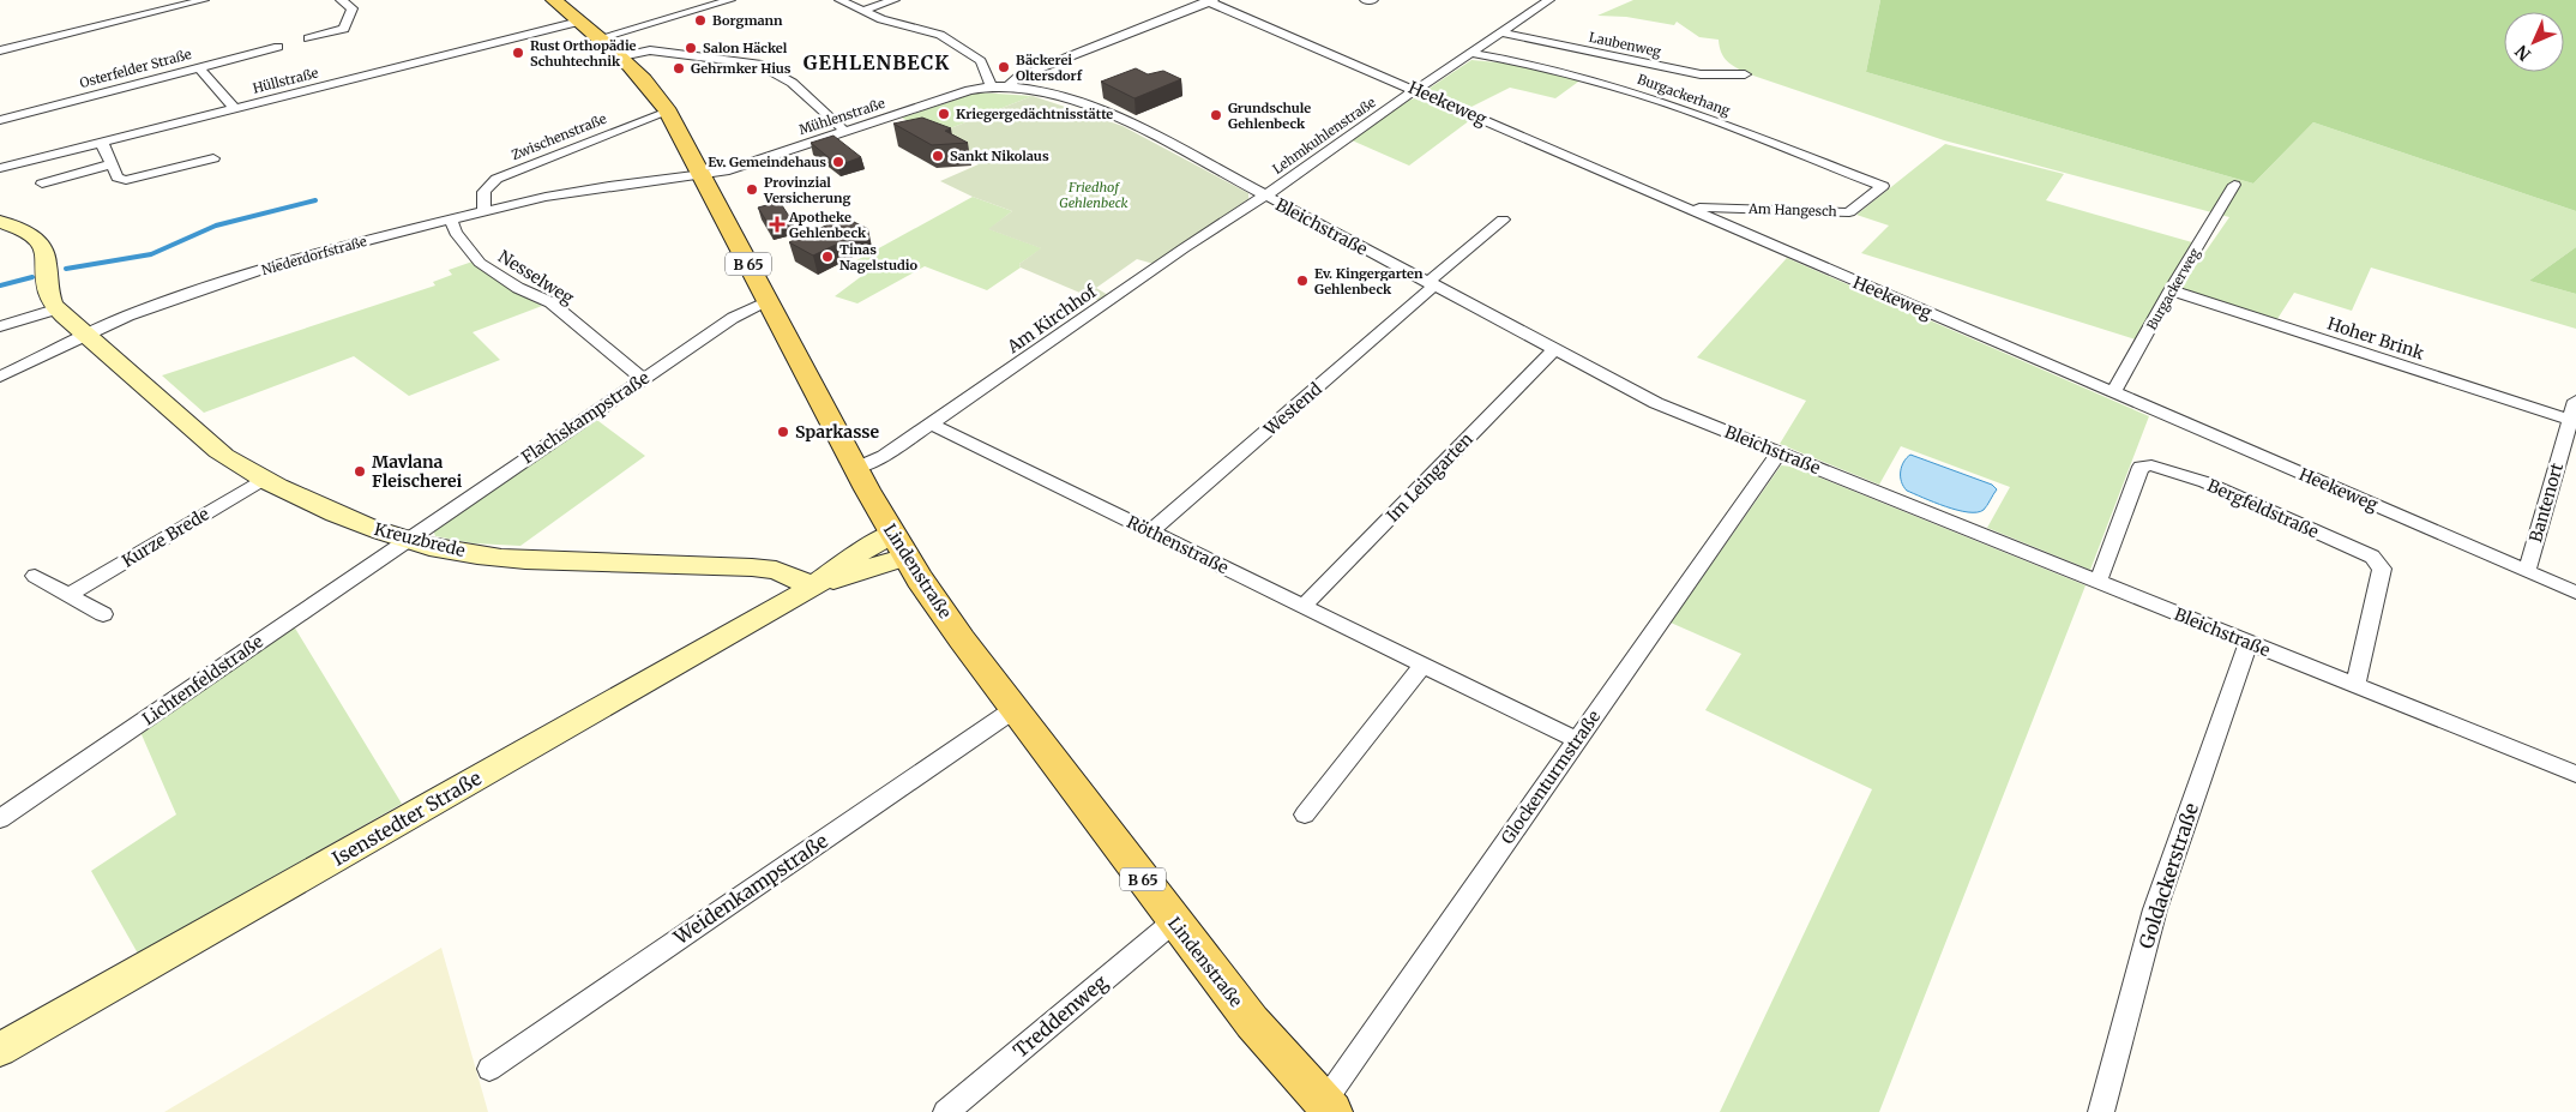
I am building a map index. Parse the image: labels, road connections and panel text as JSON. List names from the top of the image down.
{
  "streets": {
    "main road": [
      "B 65",
      "Kreuzbrede",
      "Lindenstraße",
      "Isenstedter Straße"
    ],
    "street": [
      "Laubenweg",
      "Osterfelder Straße",
      "Hüllstraße",
      "Burgackerhang",
      "Heekeweg",
      "Mühlenstraße",
      "Lehmkuhlenstraße",
      "Zwischenstraße",
      "Am Hangesch",
      "Bleichstraße",
      "Niederdorfstraße",
      "Nesselweg",
      "Burgackerweg",
      "Am Kirchhof",
      "Hoher Brink",
      "Westend",
      "Flachskampstraße",
      "Im Leingarten",
      "Bantenort",
      "Bergfeldstraße",
      "Kurze Brede",
      "Röthenstraße",
      "Lichtenfeldstraße",
      "Glockenturmstraße",
      "Goldackerstraße",
      "Weidenkampstraße",
      "Treddenweg"
    ]
  },
  "crossings": [
    ["Laubenweg", "Lehmkuhlenstraße"],
    ["Hüllstraße", "Lindenstraße"],
    ["Burgackerhang", "Lehmkuhlenstraße"],
    ["Burgackerhang", "Am Hangesch"],
    ["Heekeweg", "Lehmkuhlenstraße"],
    ["Heekeweg", "Am Hangesch"],
    ["Heekeweg", "Burgackerweg"],
    ["Heekeweg", "Bantenort"],
    ["Mühlenstraße", "Bleichstraße"],
    ["Mühlenstraße", "Niederdorfstraße"],
    ["Mühlenstraße", "Lindenstraße"],
    ["Lehmkuhlenstraße", "Bleichstraße"],
    ["Lehmkuhlenstraße", "Am Kirchhof"],
    ["Zwischenstraße", "Niederdorfstraße"],
    ["Zwischenstraße", "Lindenstraße"],
    ["Bleichstraße", "Am Kirchhof"],
    ["Bleichstraße", "Westend"],
    ["Bleichstraße", "Im Leingarten"],
    ["Bleichstraße", "Bergfeldstraße"],
    ["Bleichstraße", "Glockenturmstraße"],
    ["Bleichstraße", "Goldackerstraße"],
    ["Niederdorfstraße", "Nesselweg"],
    ["Niederdorfstraße", "Kreuzbrede"],
    ["Niederdorfstraße", "Lindenstraße"],
    ["Nesselweg", "Flachskampstraße"],
    ["Burgackerweg", "Hoher Brink"],
    ["Am Kirchhof", "Röthenstraße"],
    ["Am Kirchhof", "Lindenstraße"],
    ["Hoher Brink", "Bantenort"],
    ["Westend", "Röthenstraße"],
    ["Flachskampstraße", "Kreuzbrede"],
    ["Flachskampstraße", "Lindenstraße"],
    ["Flachskampstraße", "Lichtenfeldstraße"],
    ["Im Leingarten", "Röthenstraße"],
    ["Kurze Brede", "Kreuzbrede"],
    ["Kreuzbrede", "Lichtenfeldstraße"],
    ["Kreuzbrede", "Isenstedter Straße"],
    ["Röthenstraße", "Glockenturmstraße"],
    ["Lindenstraße", "Glockenturmstraße"],
    ["Lindenstraße", "Isenstedter Straße"],
    ["Lindenstraße", "Weidenkampstraße"],
    ["Lindenstraße", "Treddenweg"]
  ],
  "districts": ["GEHLENBECK"],
  "parks": ["Friedhof Gehlenbeck"],
  "places": {
    "other": [
      "Borgmann",
      "Salon Häckel",
      "Rust Orthopädie Schuhtechnik",
      "Bäckerei Oltersdorf",
      "Gehrmker Hius",
      "Kriegergedächtnisstätte",
      "Grundschule Gehlenbeck",
      "Sankt Nikolaus",
      "Ev. Gemeindehaus",
      "Provinzial Versicherung",
      "Tinas Nagelstudio",
      "Ev. Kingergarten Gehlenbeck",
      "Sparkasse",
      "Mavlana Fleischerei"
    ],
    "health": ["Apotheke Gehlenbeck"]
  },
  "north": "bottom left"
}
